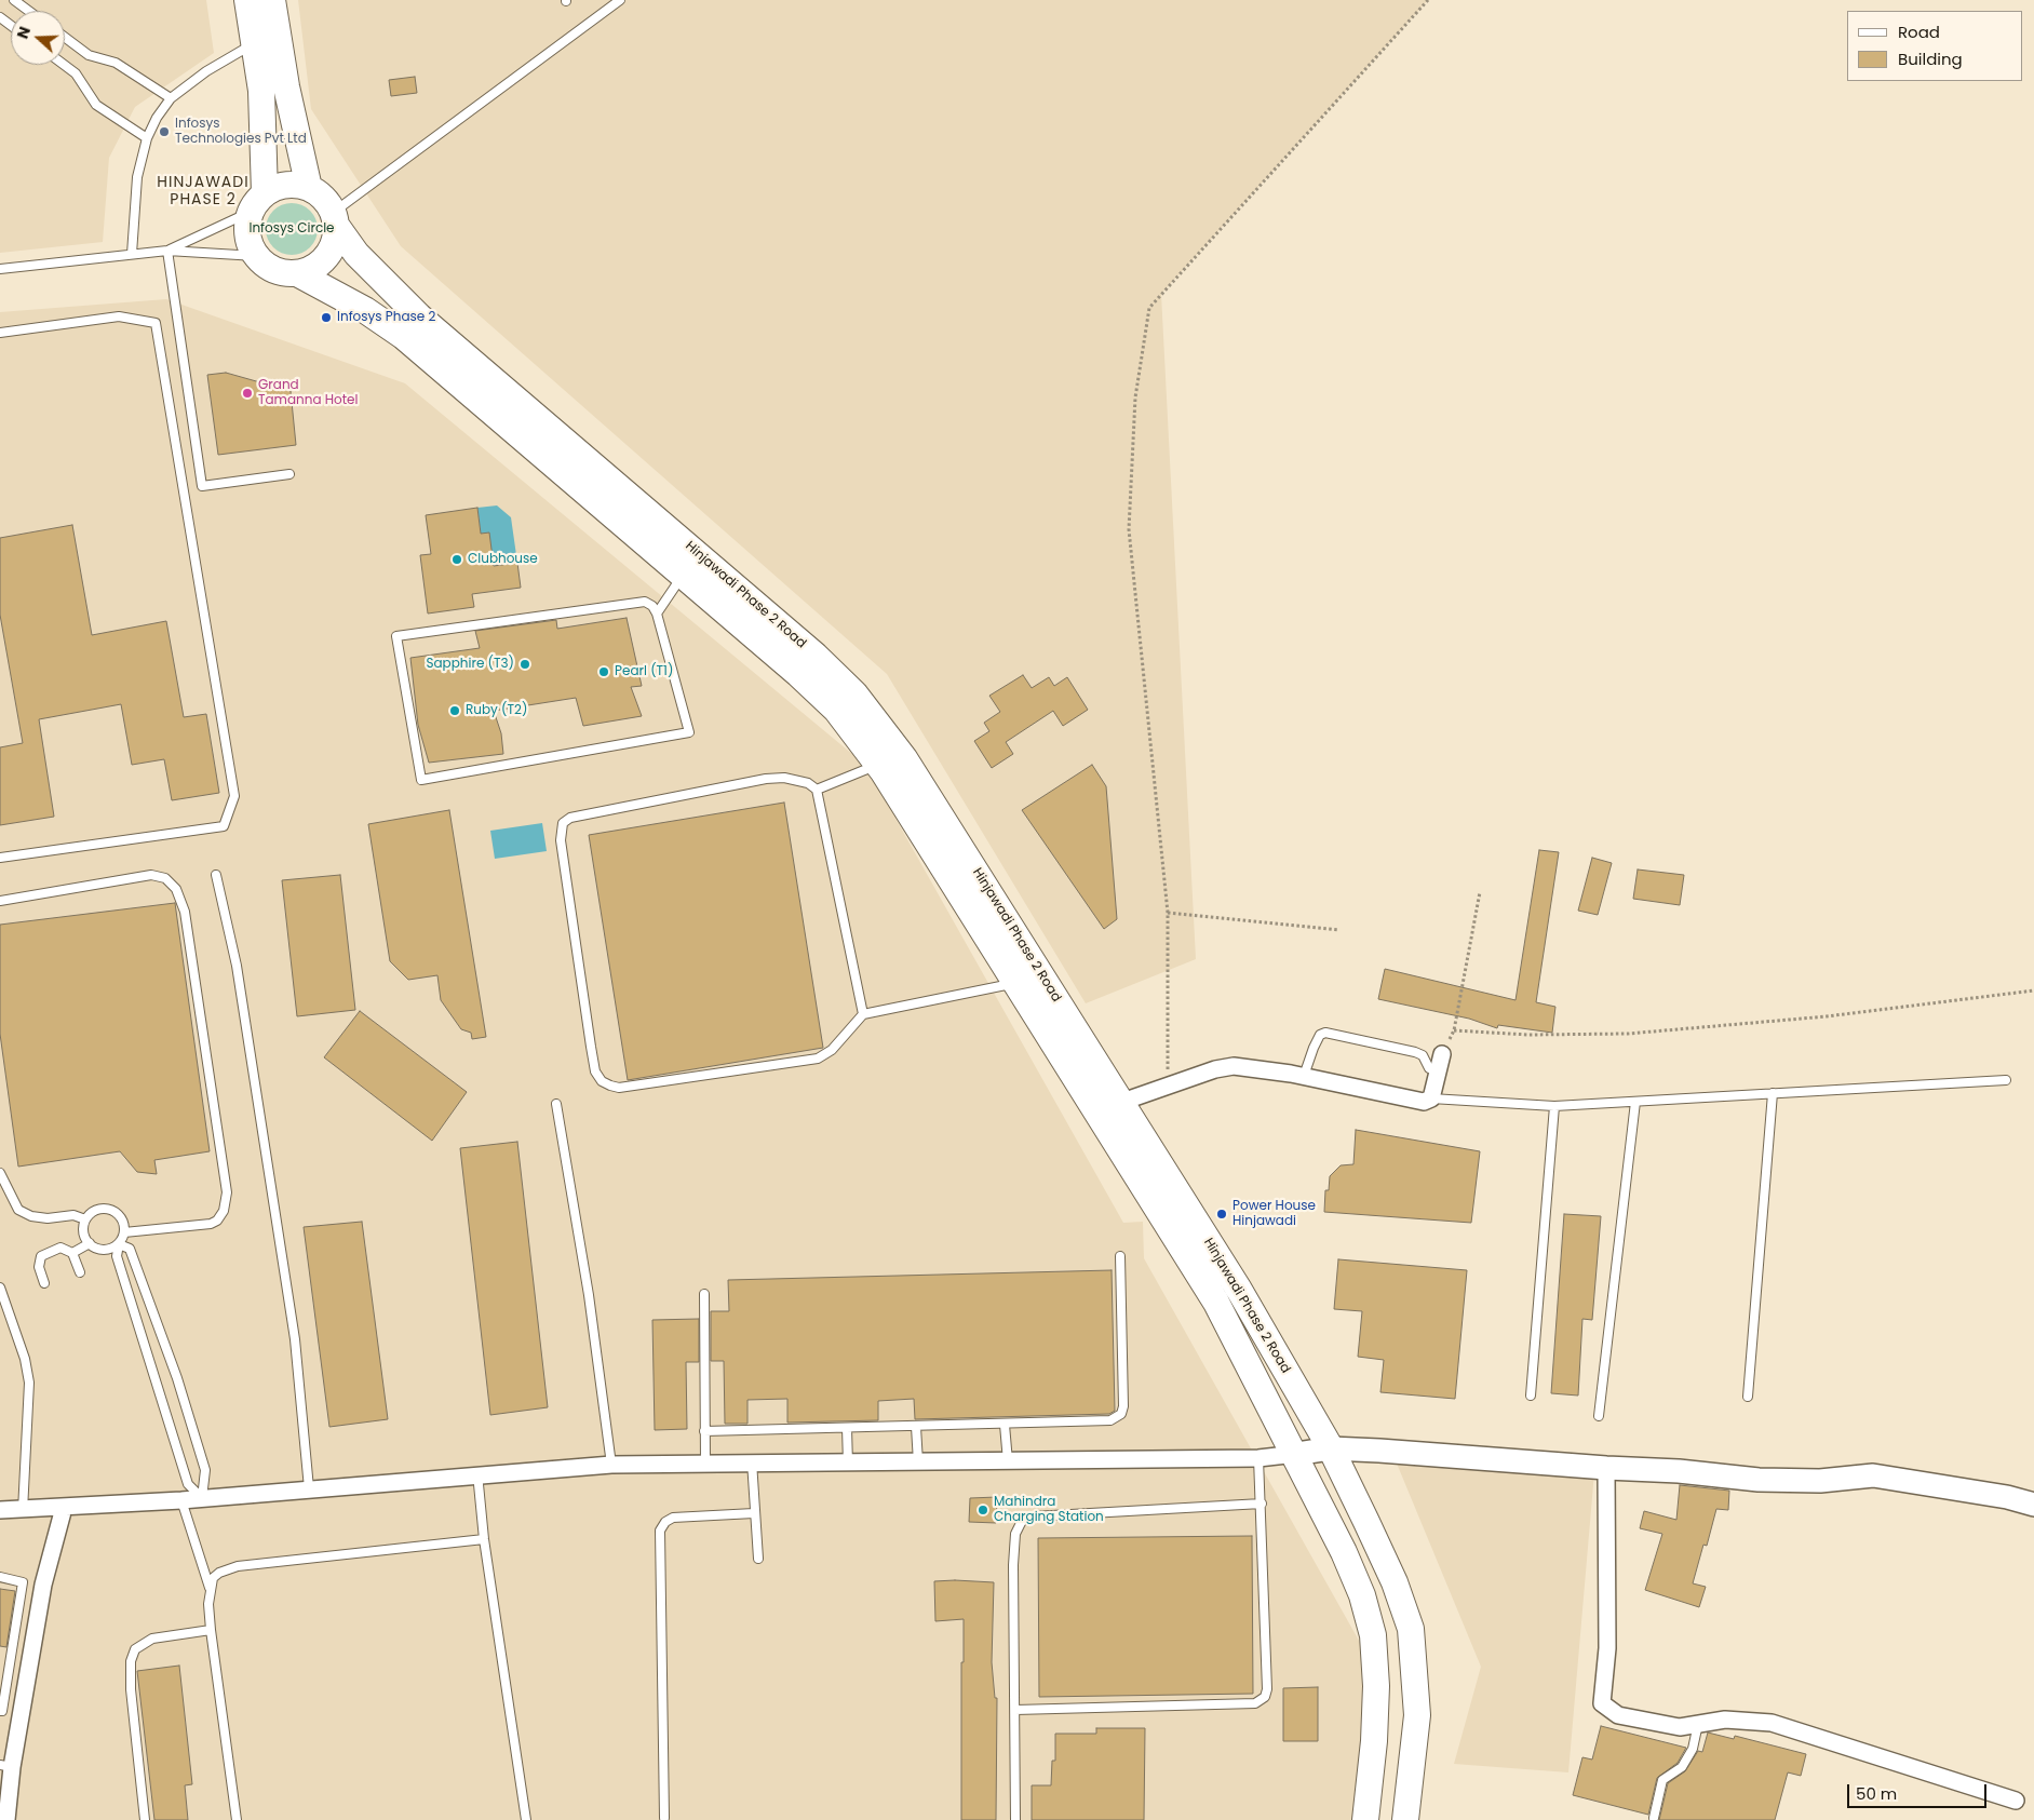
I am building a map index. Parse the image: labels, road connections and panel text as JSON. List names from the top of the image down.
{
  "streets": {
    "main road": ["Hinjawadi Phase 2 Road"]
  },
  "districts": ["HINJAWADI PHASE 2"],
  "parks": ["Infosys Circle"],
  "places": [
    "Infosys Technologies Pvt Ltd",
    "Infosys Phase 2",
    "Grand Tamanna Hotel",
    "Clubhouse",
    "Sapphire (T3)",
    "Pearl (T1)",
    "Ruby (T2)",
    "Power House Hinjawadi",
    "Mahindra Charging Station"
  ],
  "legend": ["Road", "Building"],
  "scale_bar": "50 m",
  "north": "left"
}
